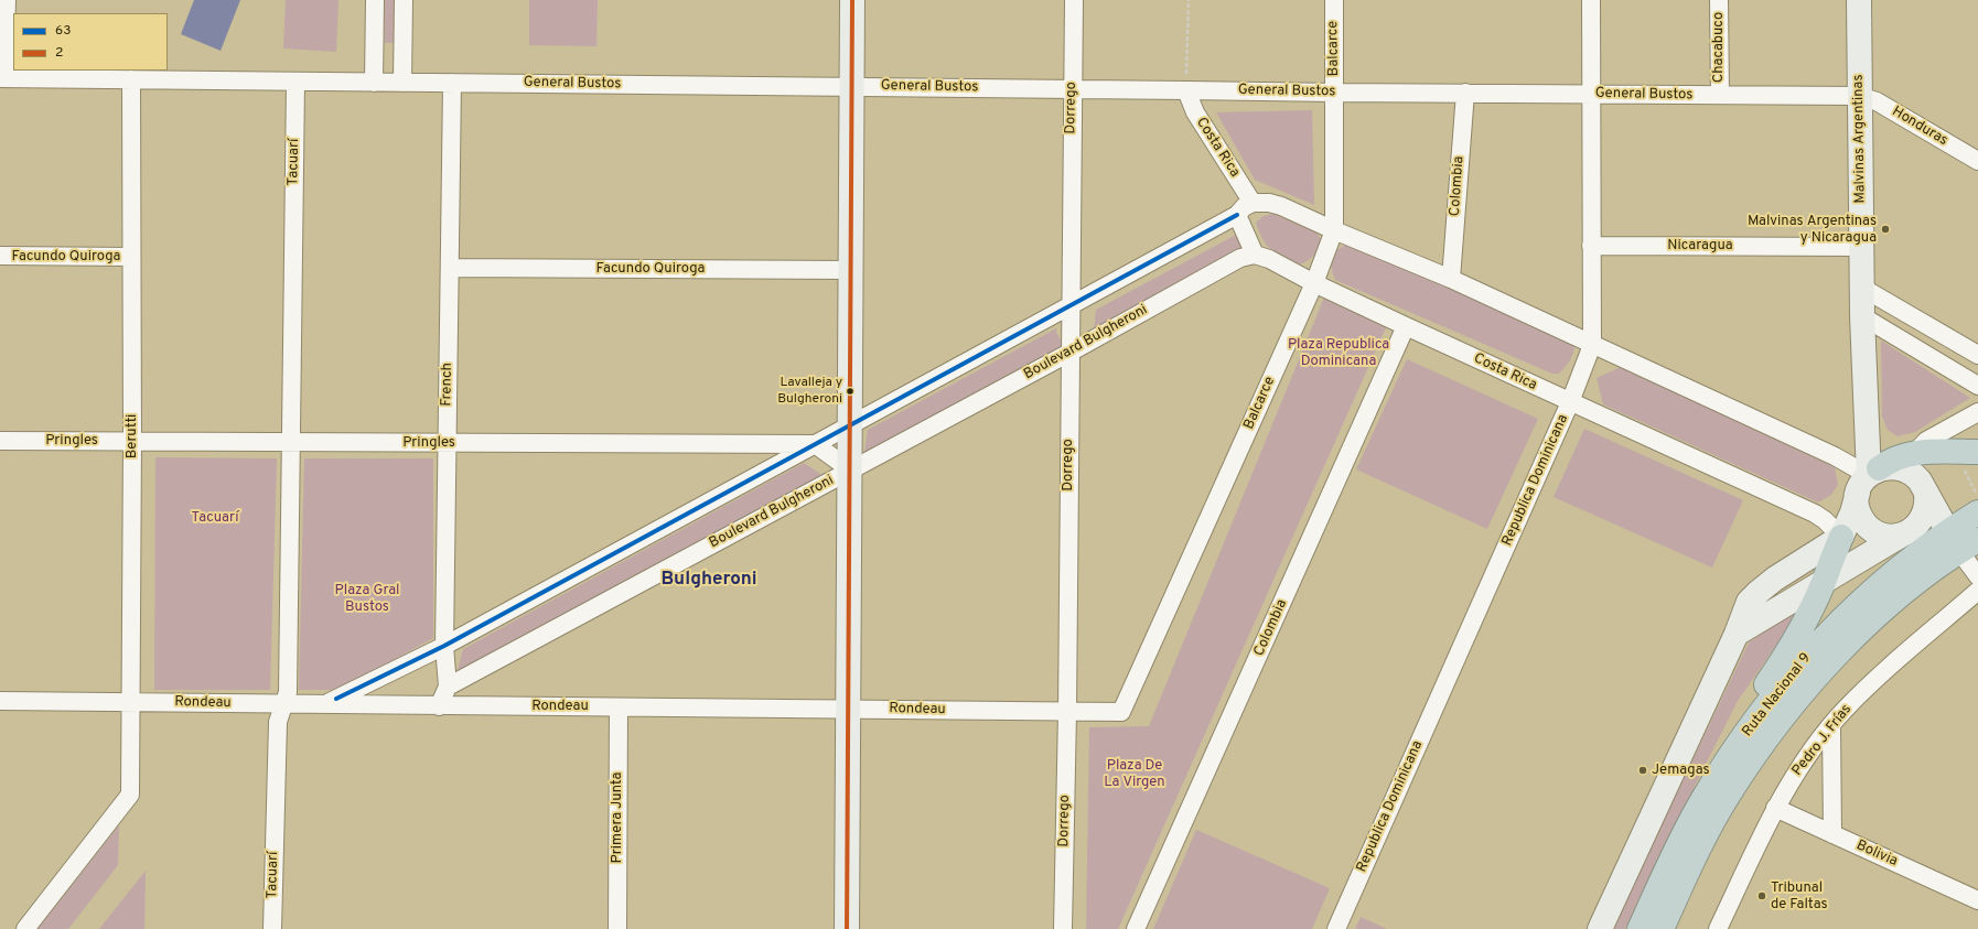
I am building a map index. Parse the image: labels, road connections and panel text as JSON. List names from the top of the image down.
{
  "streets": {
    "highway": ["Ruta Nacional 9"],
    "street": [
      "Chacabuco",
      "Balcarce",
      "General Bustos",
      "Dorrego",
      "Honduras",
      "Malvinas Argentinas",
      "Costa Rica",
      "Tacuarí",
      "Colombia",
      "Nicaragua",
      "Facundo Quiroga",
      "Boulevard Bulgheroni",
      "French",
      "Berutti",
      "Pringles",
      "Republica Dominicana",
      "Rondeau",
      "Pedro J. Frías",
      "Primera Junta",
      "Bolivia"
    ]
  },
  "crossings": [
    ["Chacabuco", "General Bustos"],
    ["Balcarce", "General Bustos"],
    ["Balcarce", "Costa Rica"],
    ["Balcarce", "Rondeau"],
    ["General Bustos", "Dorrego"],
    ["General Bustos", "Honduras"],
    ["General Bustos", "Malvinas Argentinas"],
    ["General Bustos", "Costa Rica"],
    ["General Bustos", "Tacuarí"],
    ["General Bustos", "Colombia"],
    ["General Bustos", "French"],
    ["General Bustos", "Berutti"],
    ["General Bustos", "Republica Dominicana"],
    ["Dorrego", "Boulevard Bulgheroni"],
    ["Dorrego", "Rondeau"],
    ["Honduras", "Malvinas Argentinas"],
    ["Malvinas Argentinas", "Nicaragua"],
    ["Costa Rica", "Colombia"],
    ["Costa Rica", "Boulevard Bulgheroni"],
    ["Costa Rica", "Republica Dominicana"],
    ["Tacuarí", "Pringles"],
    ["Tacuarí", "Rondeau"],
    ["Nicaragua", "Republica Dominicana"],
    ["Facundo Quiroga", "French"],
    ["Facundo Quiroga", "Berutti"],
    ["Boulevard Bulgheroni", "French"],
    ["French", "Pringles"],
    ["Berutti", "Pringles"],
    ["Berutti", "Rondeau"],
    ["Rondeau", "Primera Junta"],
    ["Pedro J. Frías", "Bolivia"]
  ],
  "districts": ["Bulgheroni"],
  "parks": [
    "Plaza Republica Dominicana",
    "Tacuarí",
    "Plaza Gral Bustos",
    "Plaza De La Virgen"
  ],
  "places": [
    "Malvinas Argentinas y Nicaragua",
    "Lavalleja y Bulgheroni",
    "Jemagas",
    "Tribunal de Faltas"
  ],
  "lines": ["transit line 2", "transit line 63"],
  "legend": ["63", "2"]
}
